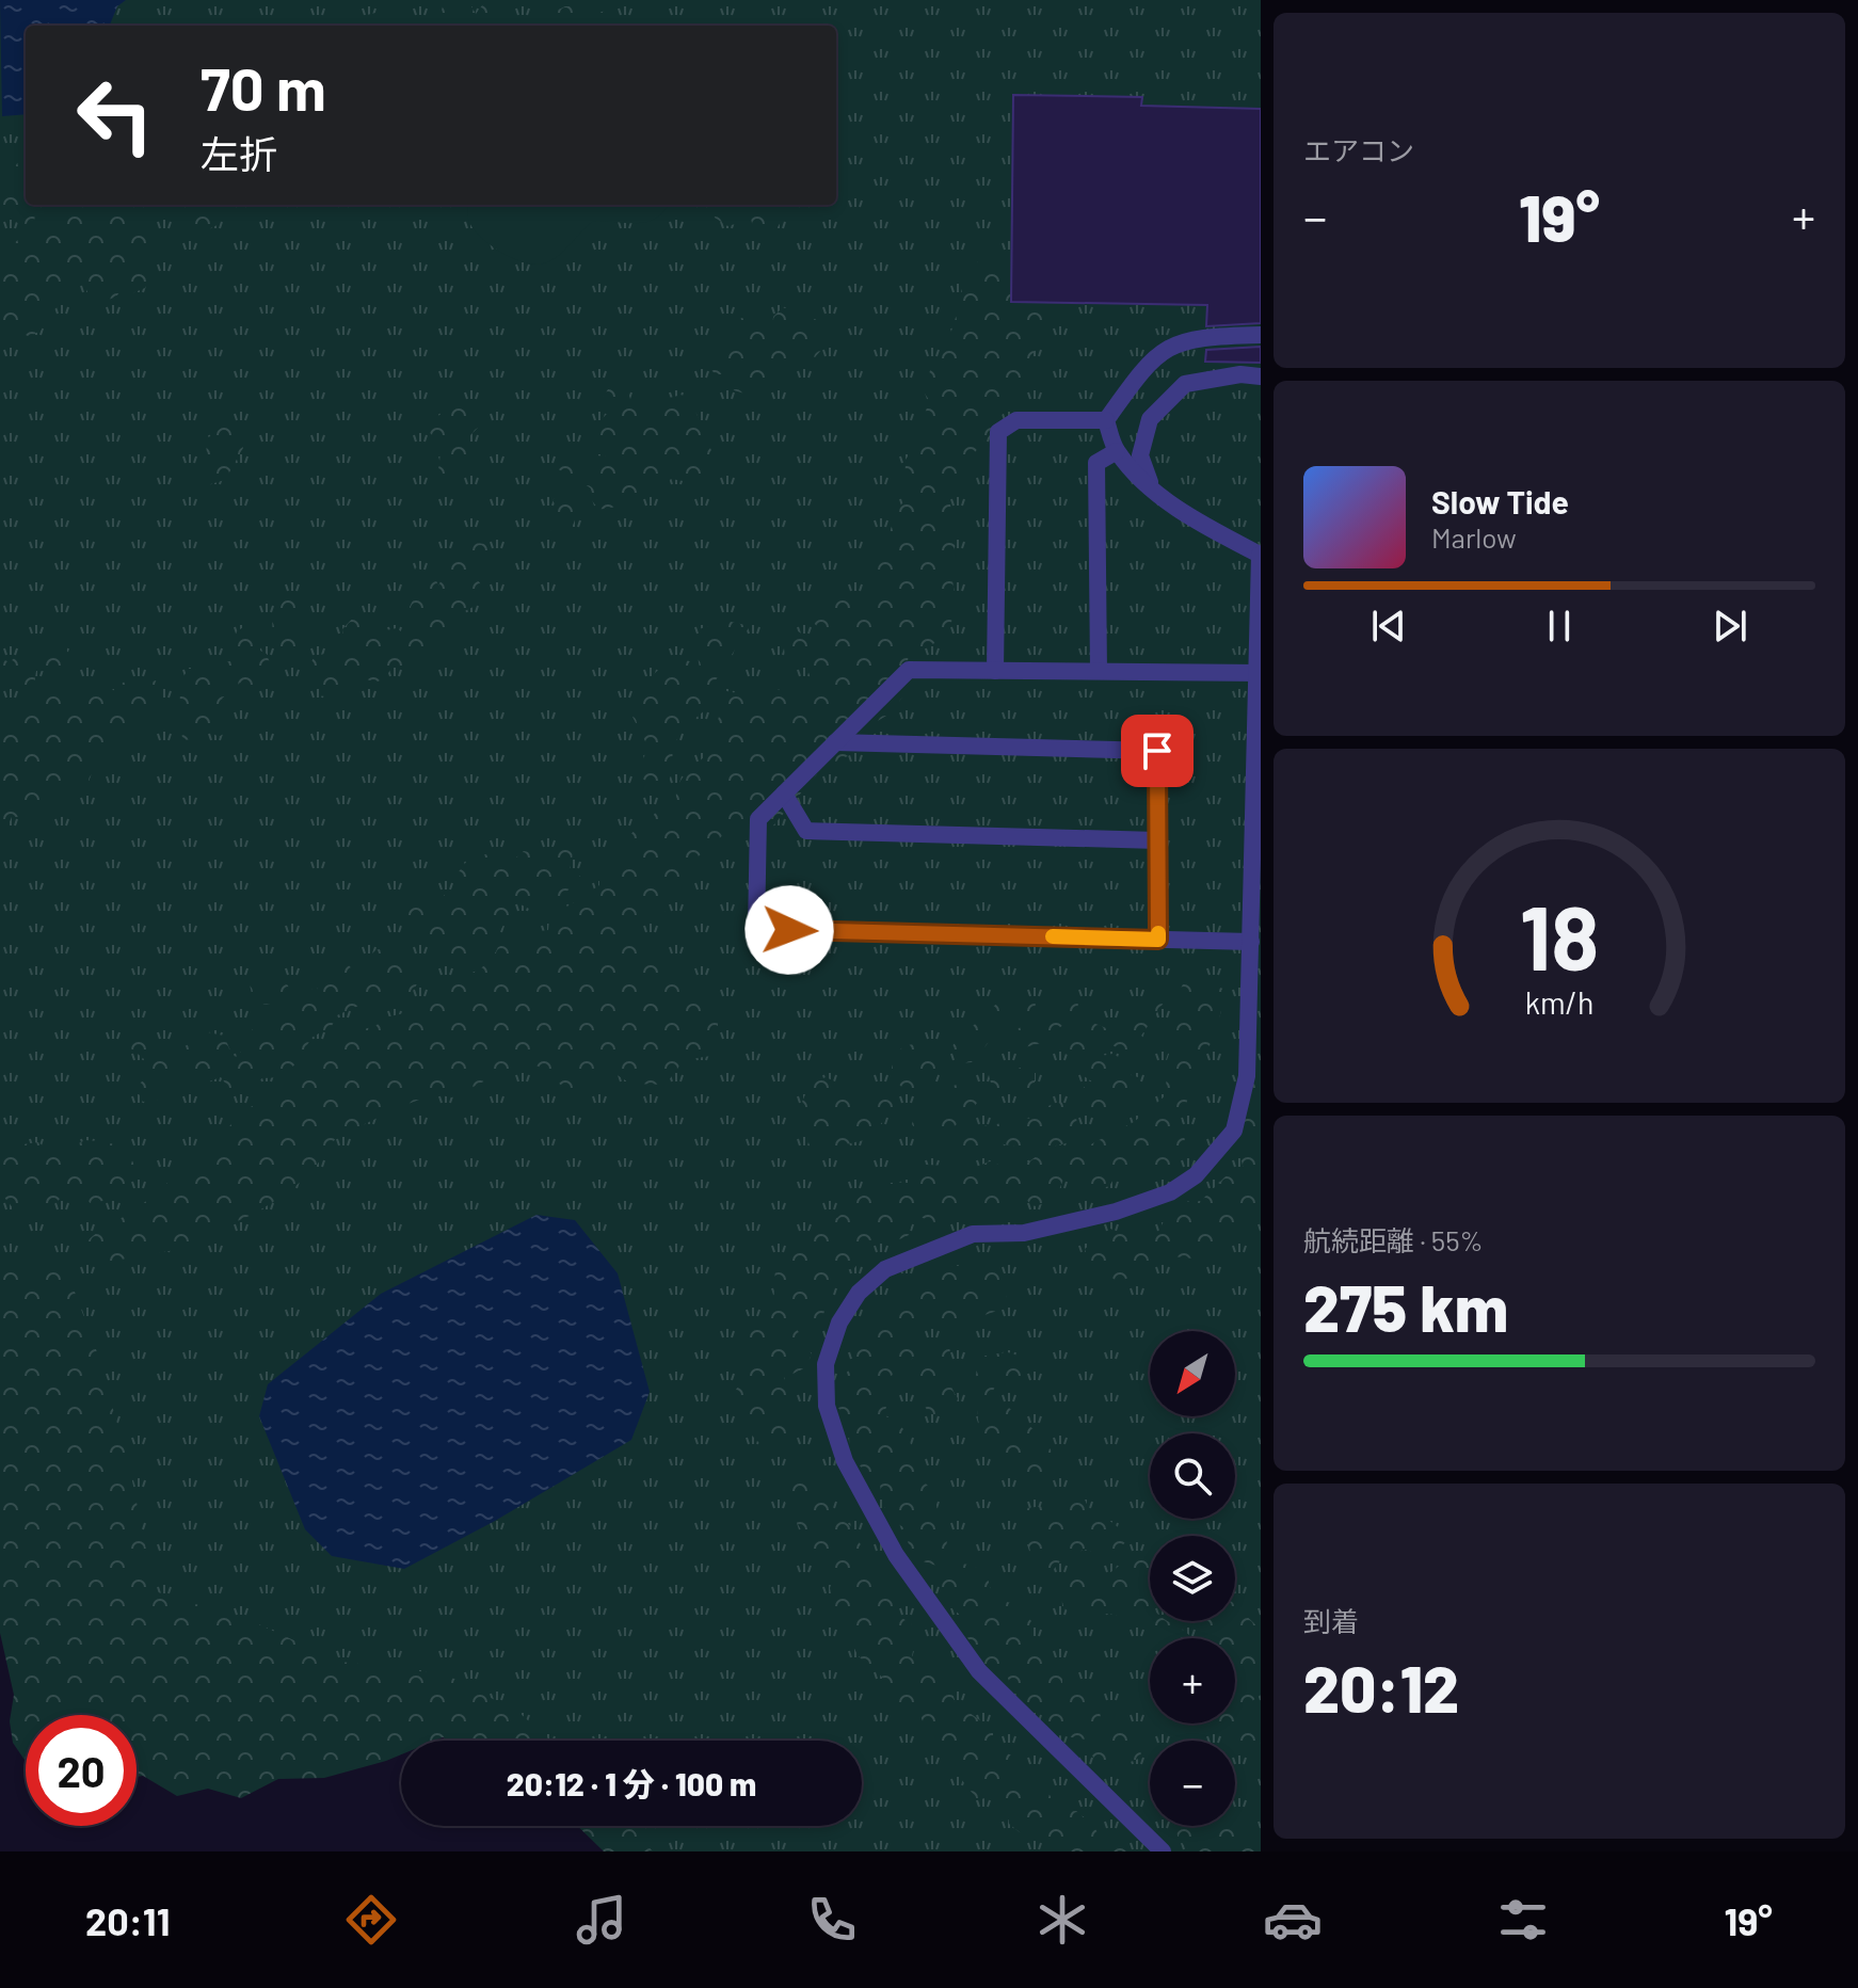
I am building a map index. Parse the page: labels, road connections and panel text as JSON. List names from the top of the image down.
{
  "north": "bottom left",
  "page": {
    "tile": [
      "エアコン",
      ["航続距離 · 55%", "275 km"],
      ["到着", "20:12"]
    ],
    "turn": ["70 m", "左折"],
    "heat": ["−", "19°", "+"],
    "song": ["Slow Tide", "Marlow"],
    "map_buttons": ["+", "−"],
    "limit": "20",
    "trip": "20:12 · 1 分 · 100 m",
    "tabs": ["20:11", "19°"],
    "gauge": ["18", "km/h"]
  }
}
